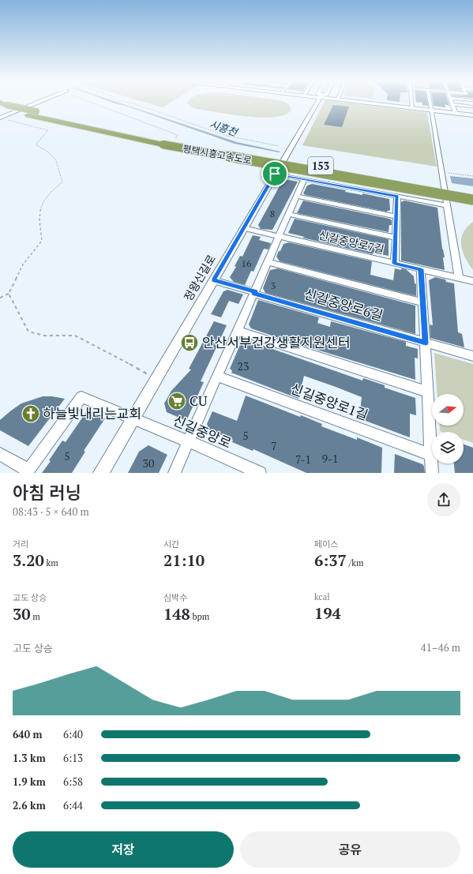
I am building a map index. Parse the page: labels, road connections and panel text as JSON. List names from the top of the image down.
{
  "streets": {
    "highway": ["평택시흥고속도로", "153"],
    "street": [
      "신길중앙로7길",
      "정왕신길로",
      "신길중앙로6길",
      "신길중앙로1길",
      "신길중앙로"
    ]
  },
  "crossings": [
    ["신길중앙로7길", "정왕신길로"],
    ["정왕신길로", "신길중앙로6길"],
    ["정왕신길로", "신길중앙로"]
  ],
  "water": ["시흥천"],
  "places": {
    "bus stop": ["안산서부건강생활지원센터"],
    "supermarket": ["CU"],
    "church": ["하늘빛내리는교회"]
  },
  "house_numbers": [
    "8",
    "16",
    "3",
    "23",
    "5",
    "7",
    "5",
    "9-1",
    "7-1",
    "30"
  ],
  "north": "right",
  "page": {
    "heading": ["아침 러닝", "08:43 · 5 × 640 m"],
    "stats": [
      ["거리", "3.20 km"],
      ["시간", "21:10"],
      ["페이스", "6:37 /km"],
      ["고도 상승", "30 m"],
      ["심박수", "148 bpm"],
      ["kcal", "194"]
    ],
    "chart": ["고도 상승", "41–46 m"],
    "list": [
      {
        "name": "640 m",
        "note": "6:40"
      },
      {
        "name": "1.3 km",
        "note": "6:13"
      },
      {
        "name": "1.9 km",
        "note": "6:58"
      },
      {
        "name": "2.6 km",
        "note": "6:44"
      }
    ],
    "buttons": ["저장", "공유"]
  }
}
